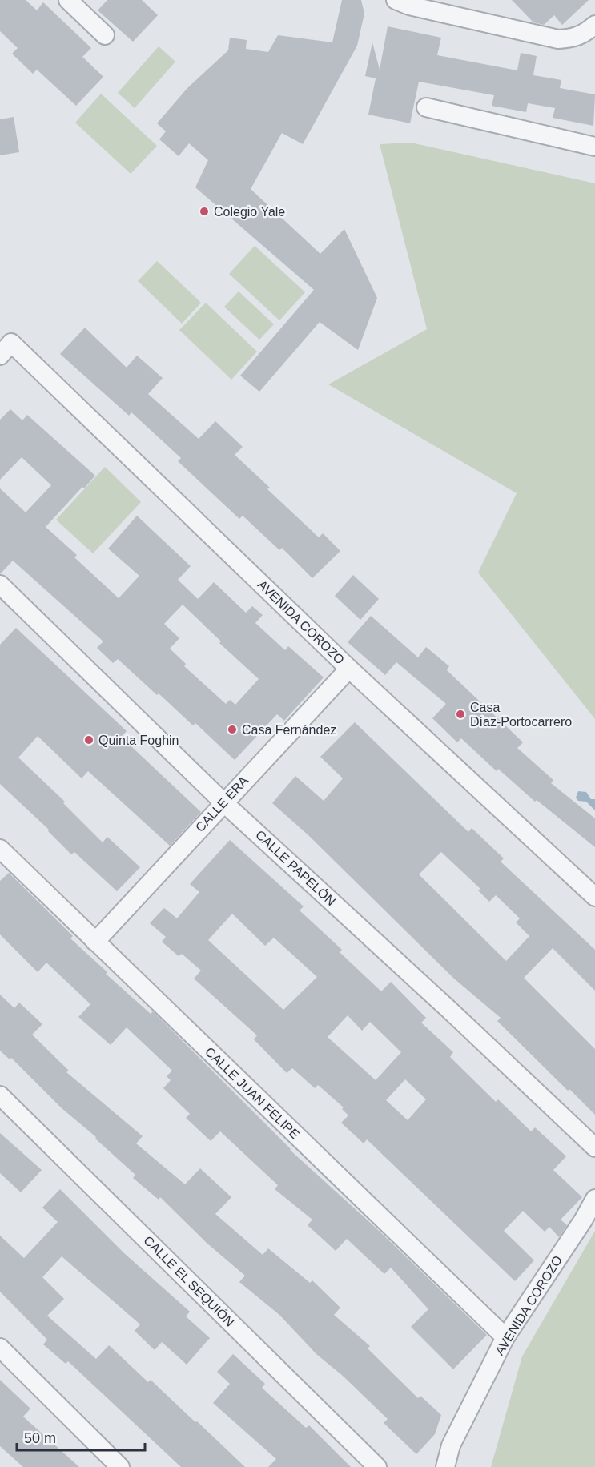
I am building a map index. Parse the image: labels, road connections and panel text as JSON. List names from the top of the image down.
{
  "streets": {
    "street": [
      "AVENIDA COROZO",
      "CALLE ERA",
      "CALLE PAPELÓN",
      "CALLE JUAN FELIPE",
      "CALLE EL SEQUIÓN"
    ]
  },
  "crossings": [
    ["AVENIDA COROZO", "CALLE ERA"],
    ["AVENIDA COROZO", "CALLE JUAN FELIPE"],
    ["CALLE ERA", "CALLE PAPELÓN"],
    ["CALLE ERA", "CALLE JUAN FELIPE"]
  ],
  "places": [
    "Colegio Yale",
    "Casa Díaz-Portocarrero",
    "Casa Fernández",
    "Quinta Foghin"
  ],
  "scale_bar": "50 m"
}
